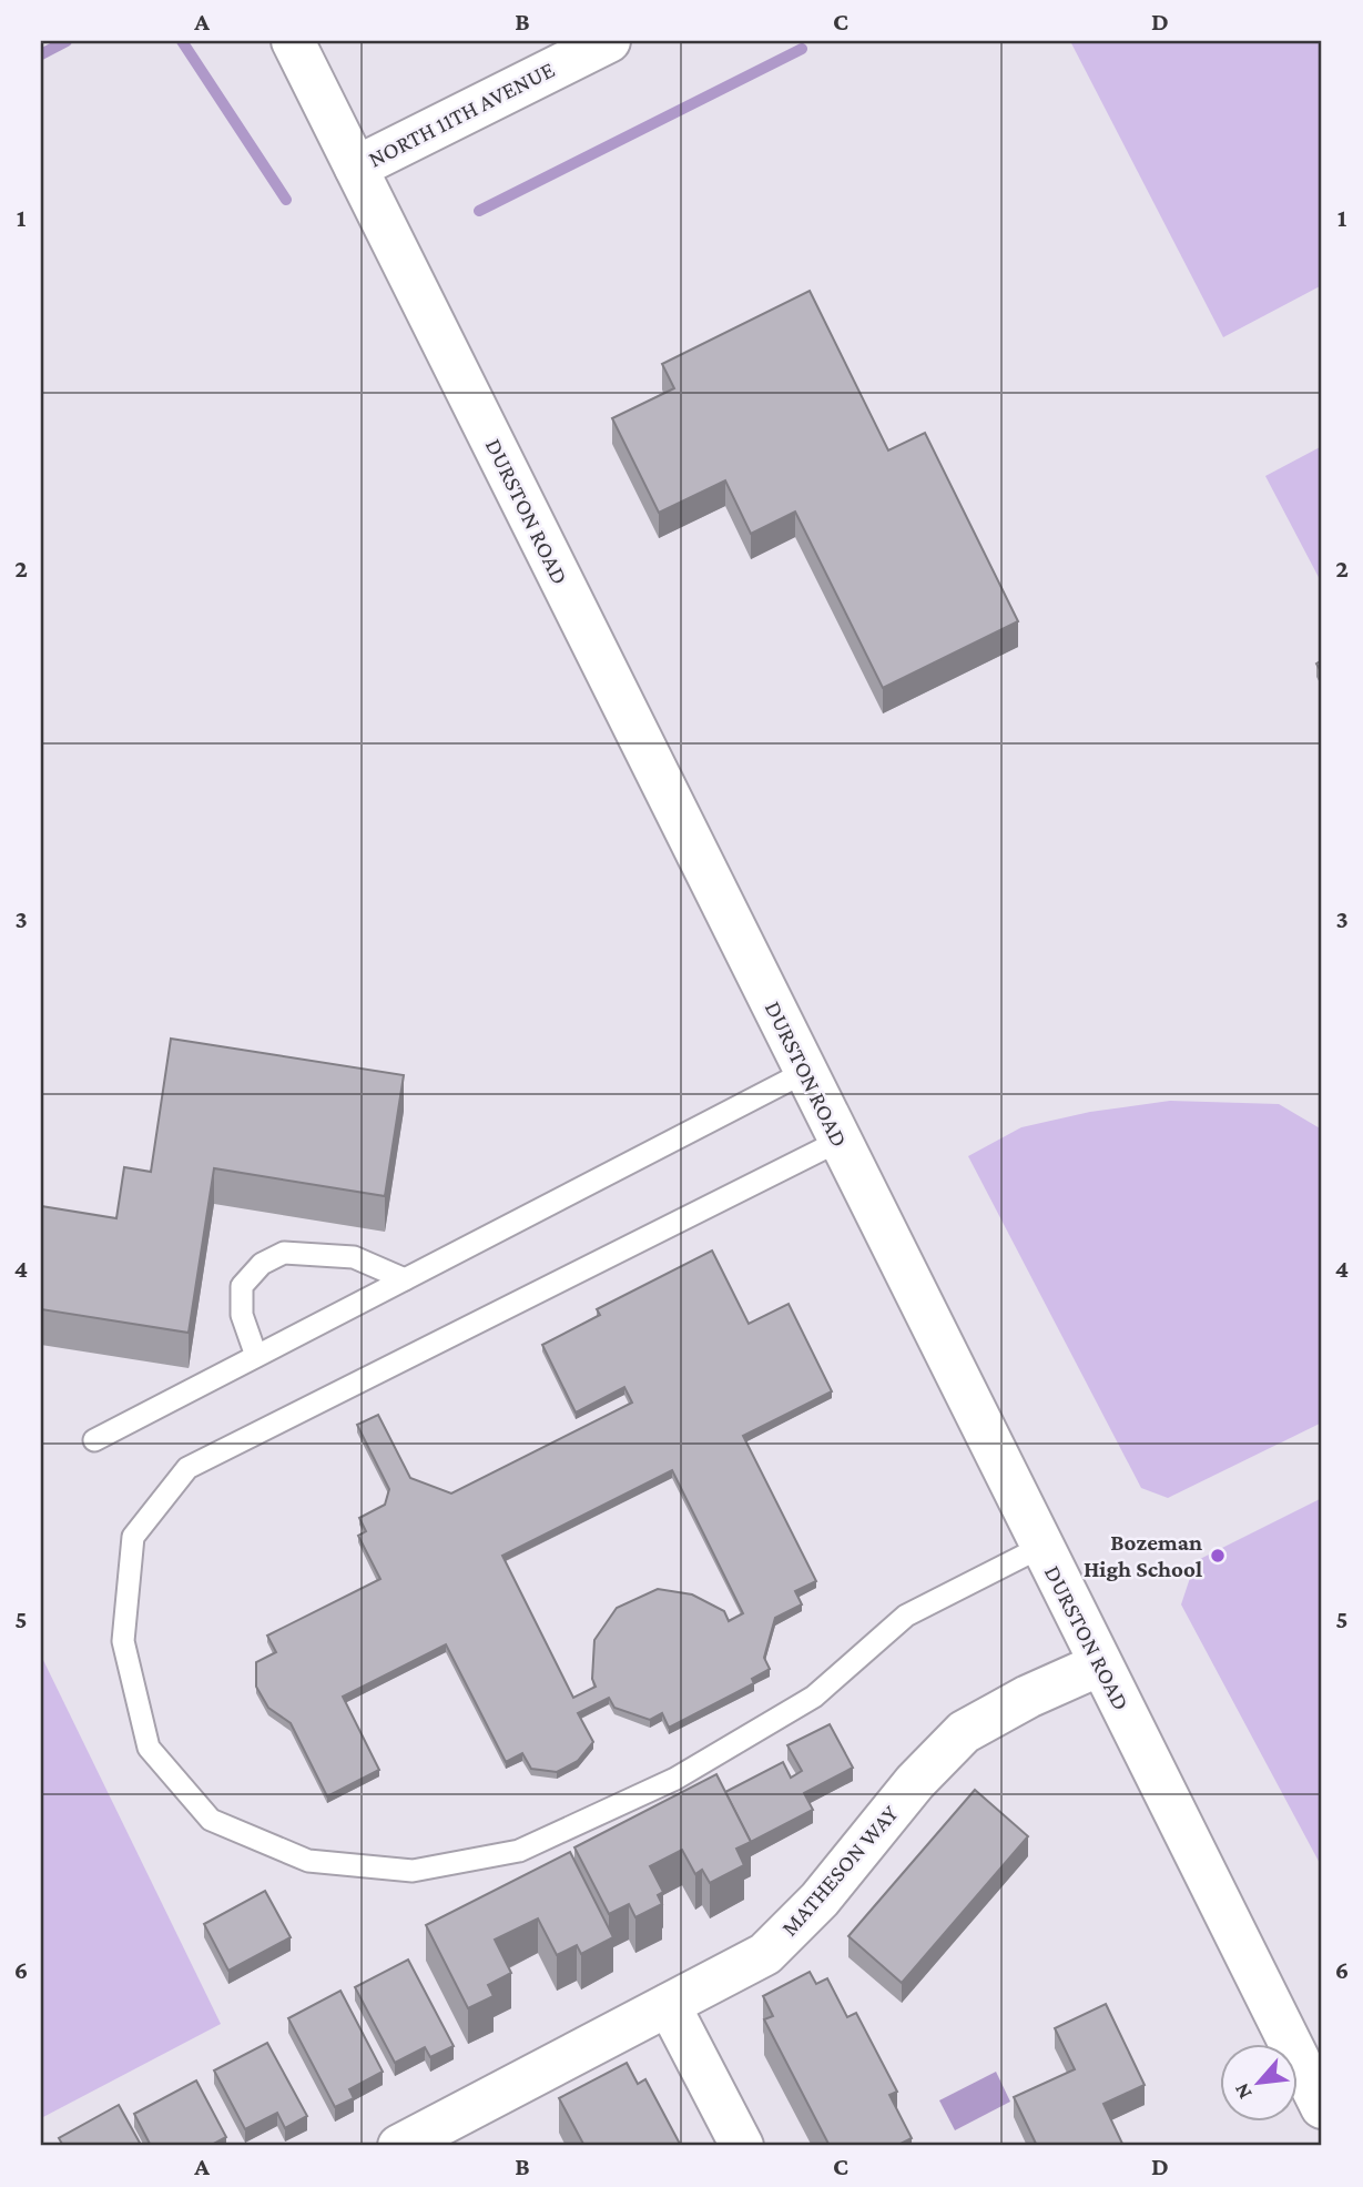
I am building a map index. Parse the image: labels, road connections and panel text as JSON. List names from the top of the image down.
{
  "streets": {
    "main road": ["NORTH 11TH AVENUE", "DURSTON ROAD", "MATHESON WAY"]
  },
  "crossings": [
    ["NORTH 11TH AVENUE", "DURSTON ROAD"],
    ["DURSTON ROAD", "MATHESON WAY"]
  ],
  "places": ["Bozeman High School"],
  "north": "bottom left",
  "grid": {
    "columns": [
      "A",
      "B",
      "C",
      "D"
    ],
    "rows": [
      "1",
      "2",
      "3",
      "4",
      "5",
      "6"
    ]
  }
}
